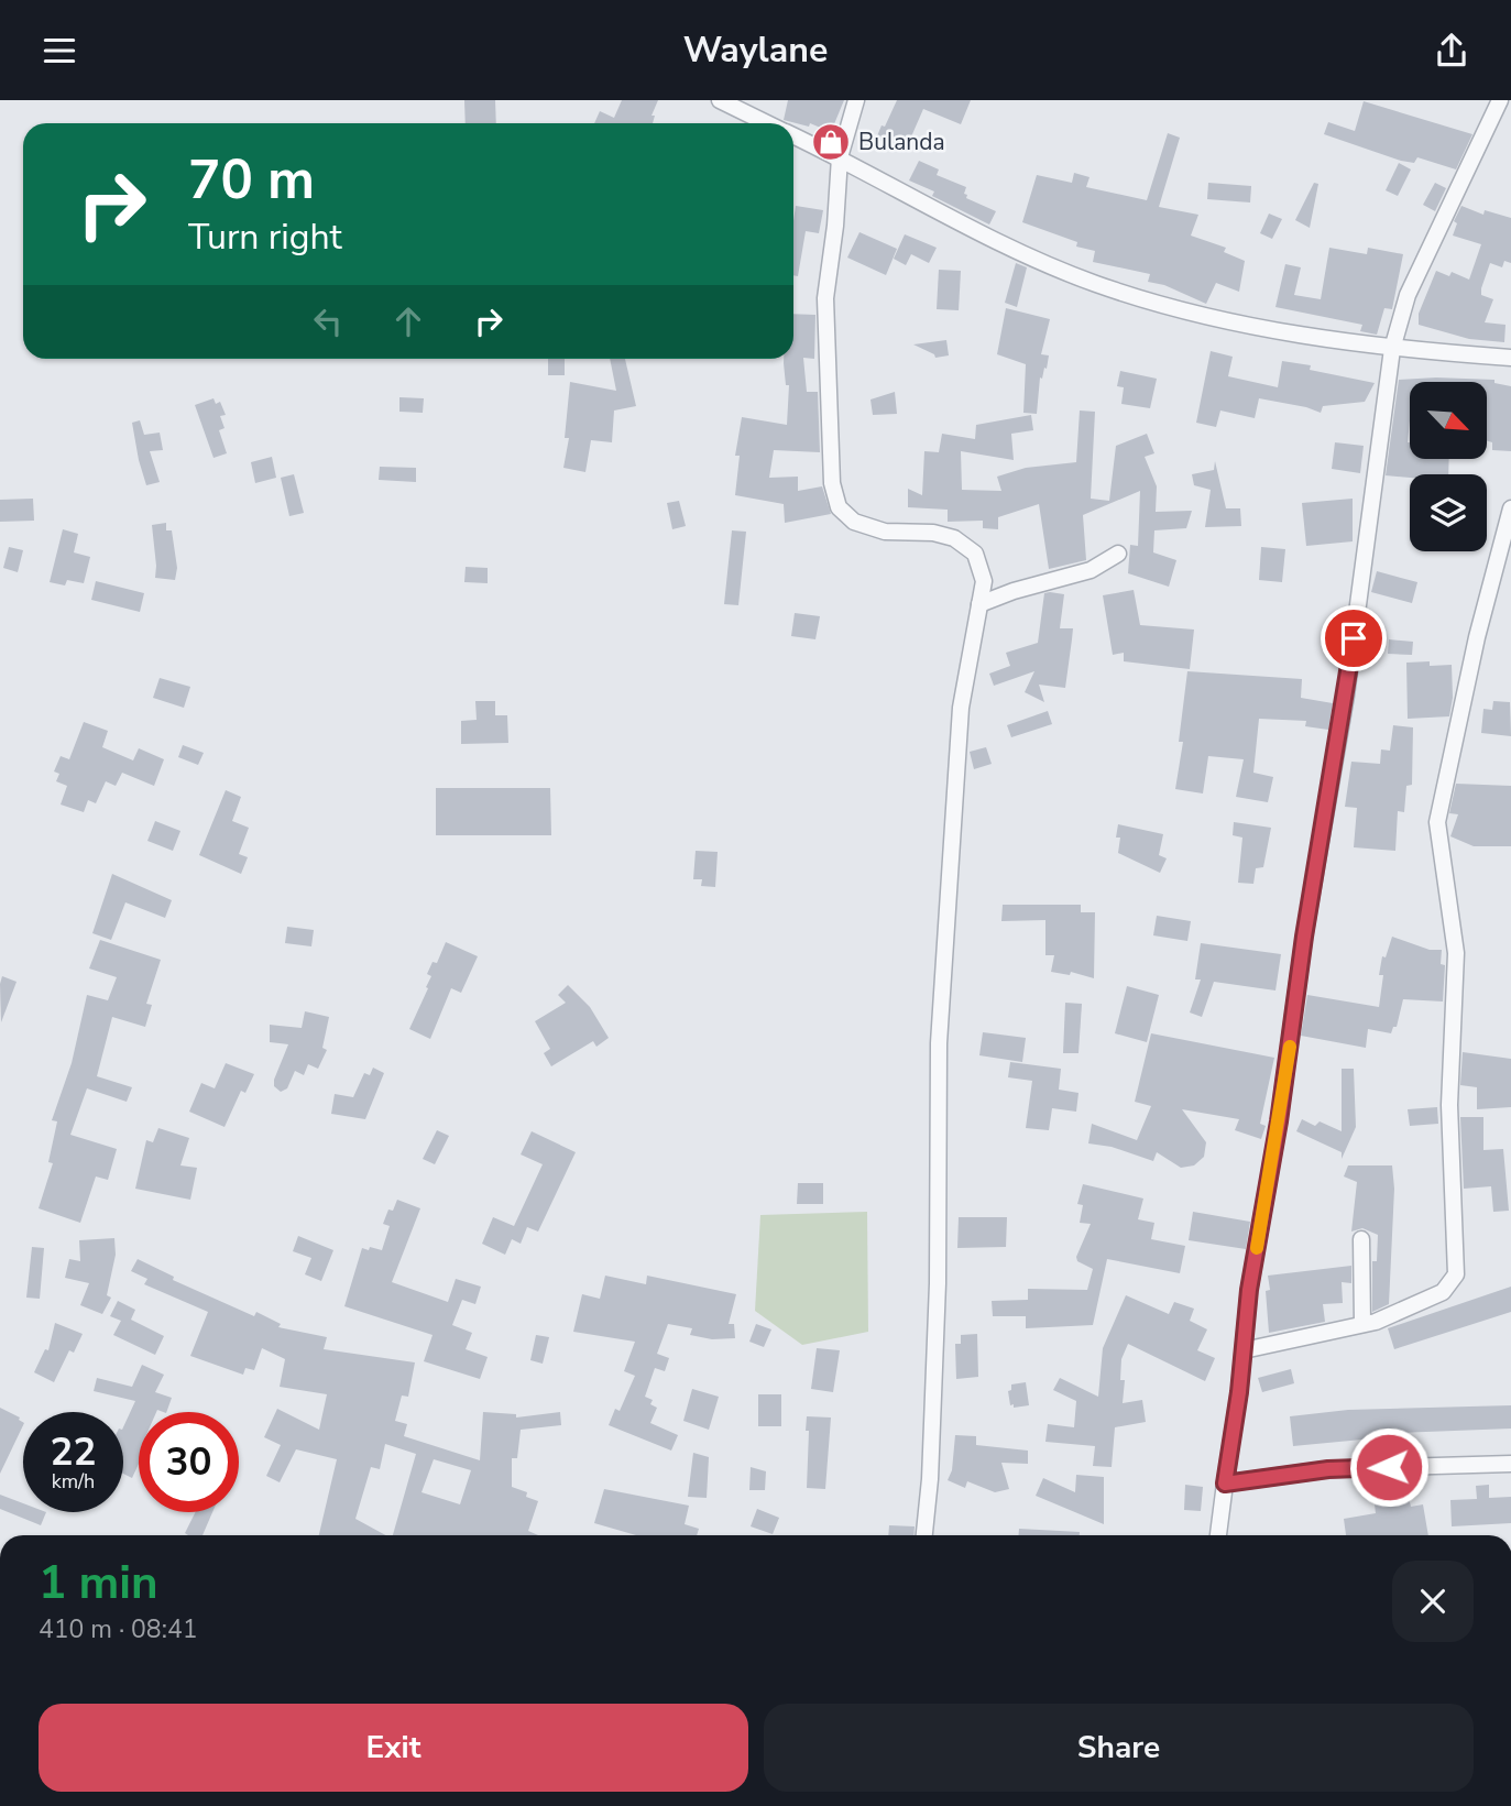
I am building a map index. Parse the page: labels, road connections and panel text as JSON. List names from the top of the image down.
{
  "places": {
    "shop": ["Bulanda"]
  },
  "north": "bottom right",
  "page": {
    "header": "Waylane",
    "turn": ["70 m", "Turn right"],
    "speed": "22 km/h",
    "limit": "30",
    "heading": ["1 min", "410 m · 08:41"],
    "buttons": ["Exit", "Share"]
  }
}
